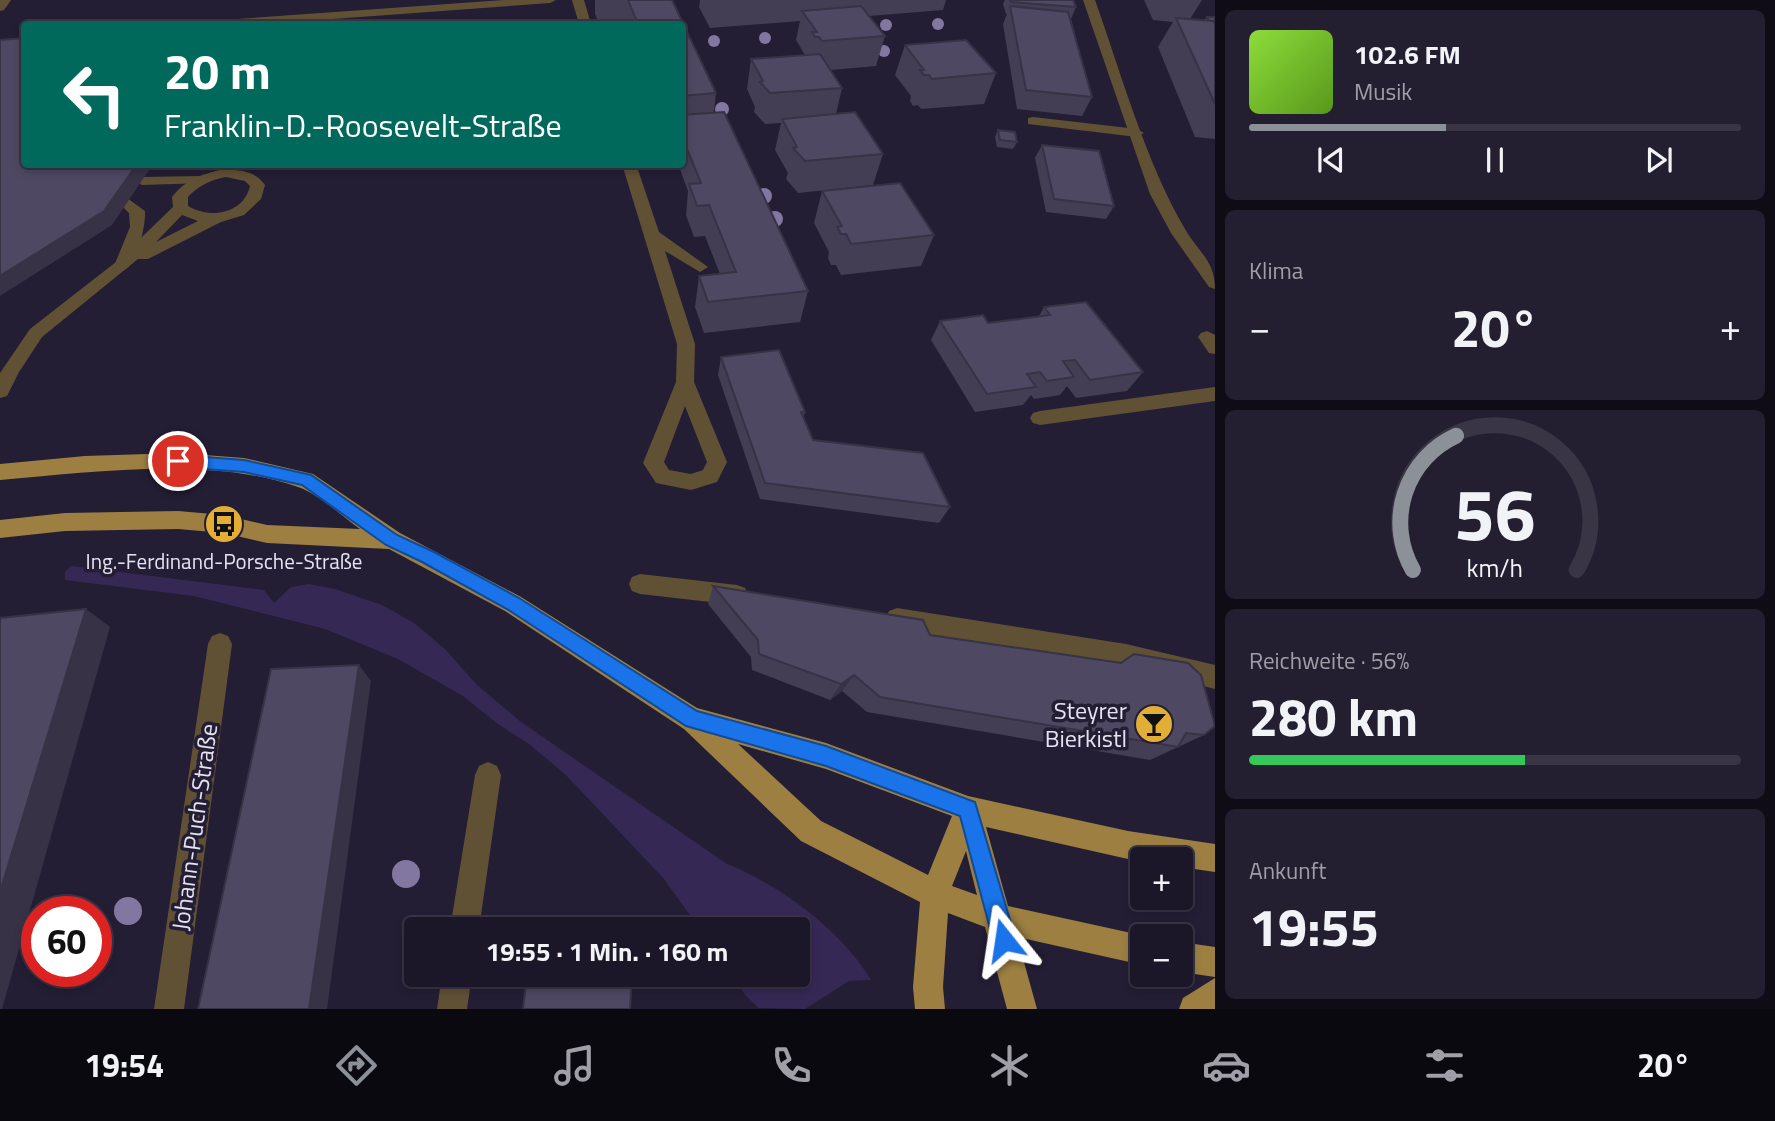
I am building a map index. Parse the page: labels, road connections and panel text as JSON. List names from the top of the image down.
{
  "streets": {
    "street": ["Johann-Puch-Straße"]
  },
  "places": {
    "bus stop": ["Ing.-Ferdinand-Porsche-Straße"],
    "bar": ["Steyrer Bierkistl"]
  },
  "page": {
    "turn": ["20 m", "Franklin-D.-Roosevelt-Straße"],
    "song": ["102.6 FM", "Musik"],
    "tile": [
      "Klima",
      ["Reichweite · 56%", "280 km"],
      ["Ankunft", "19:55"]
    ],
    "heat": ["−", "20°", "+"],
    "map_buttons": ["+", "−"],
    "limit": "60",
    "trip": "19:55 · 1 Min. · 160 m",
    "tabs": ["19:54", "20°"],
    "gauge": ["56", "km/h"]
  }
}
